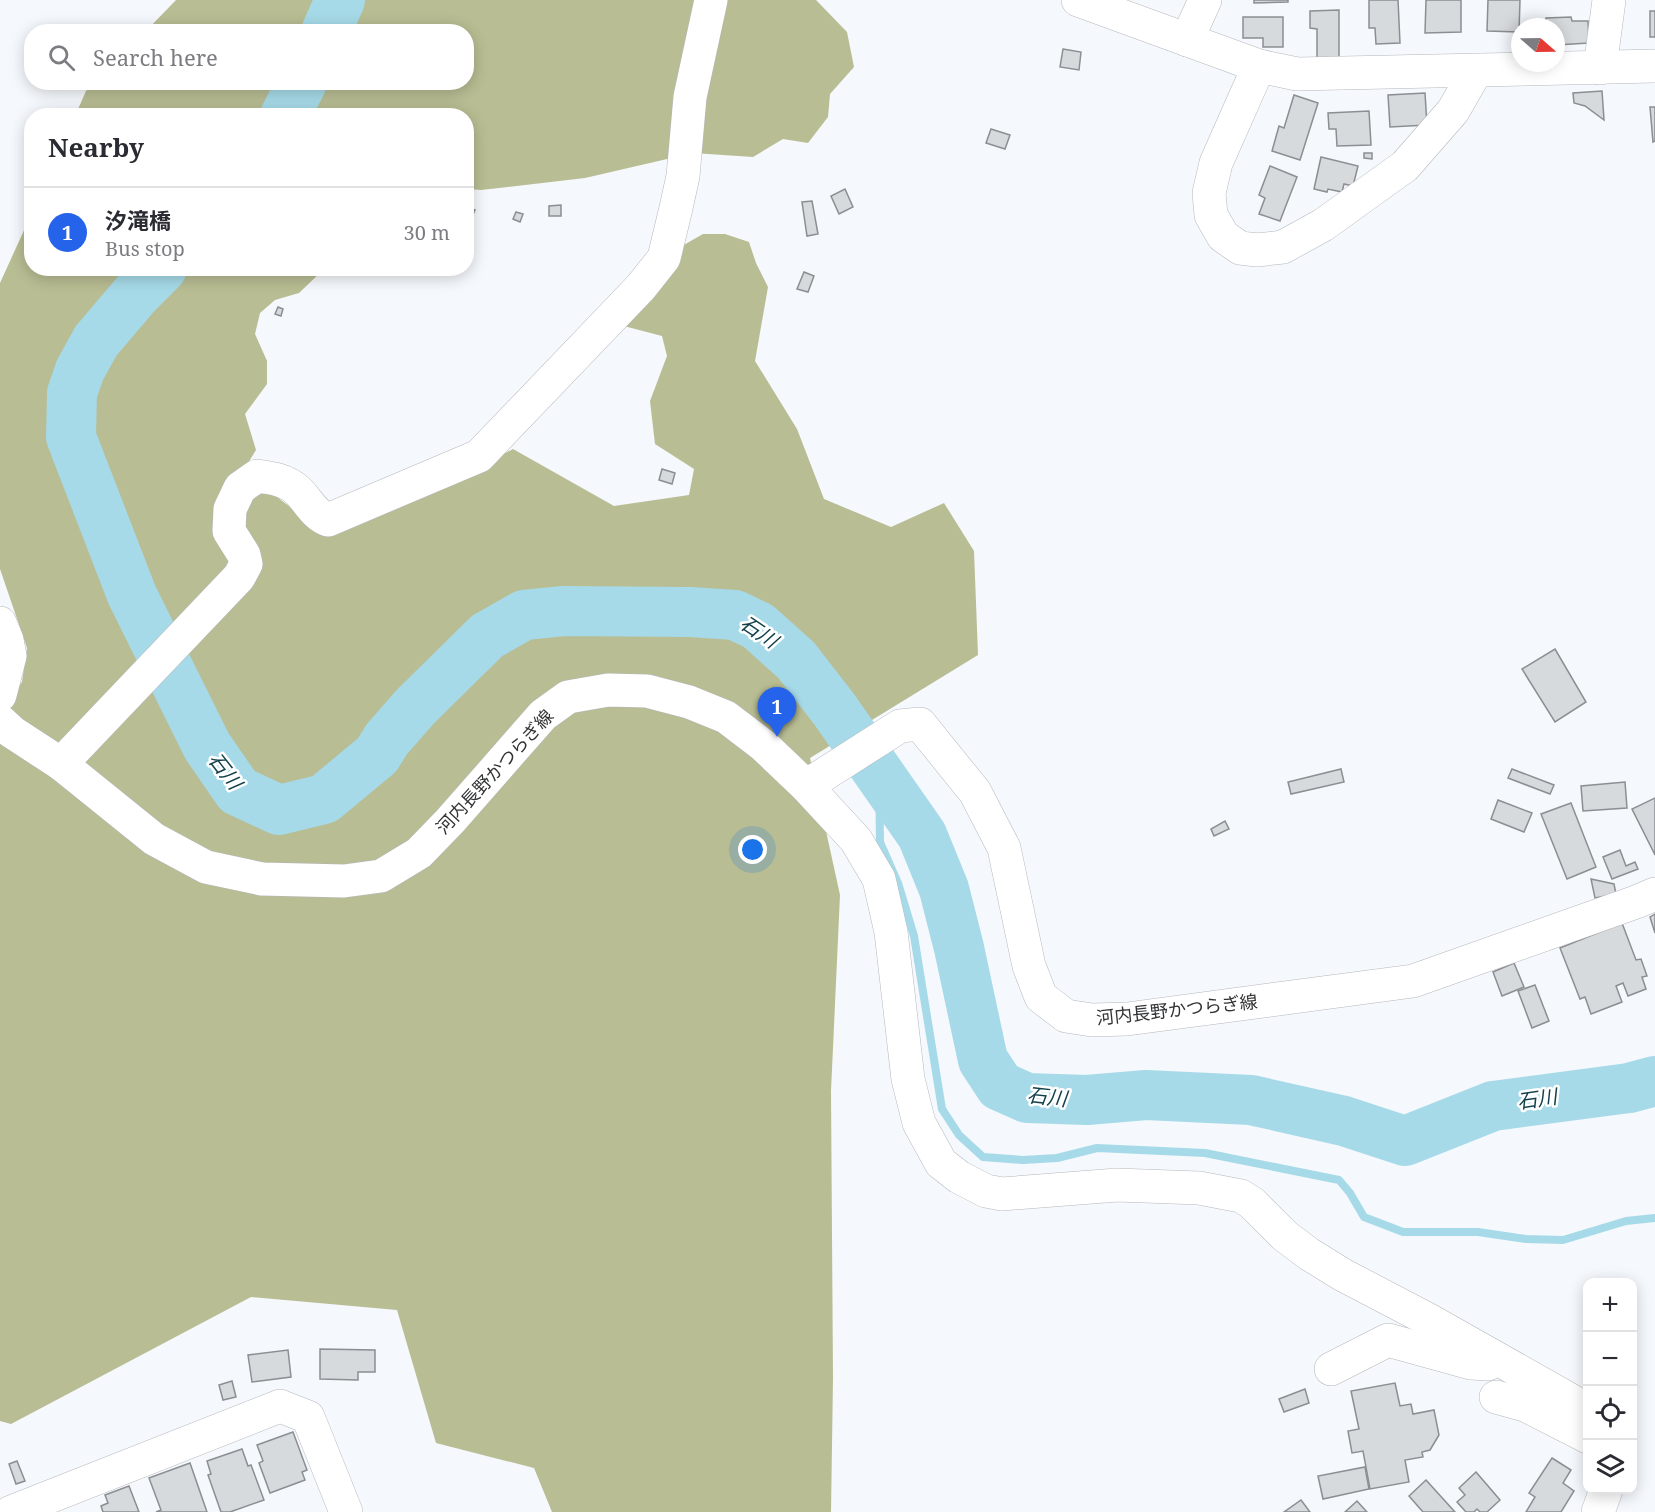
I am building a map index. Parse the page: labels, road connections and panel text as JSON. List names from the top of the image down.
{
  "streets": {
    "street": ["河内長野かつらぎ線"]
  },
  "water": ["石川"],
  "north": "right",
  "page": {
    "search": "Search here",
    "heading": "Nearby",
    "list": [
      {
        "mark": "1",
        "name": "汐滝橋",
        "note": "Bus stop",
        "value": "30 m"
      }
    ],
    "pins": "1",
    "map_buttons": ["+", "−"]
  }
}
